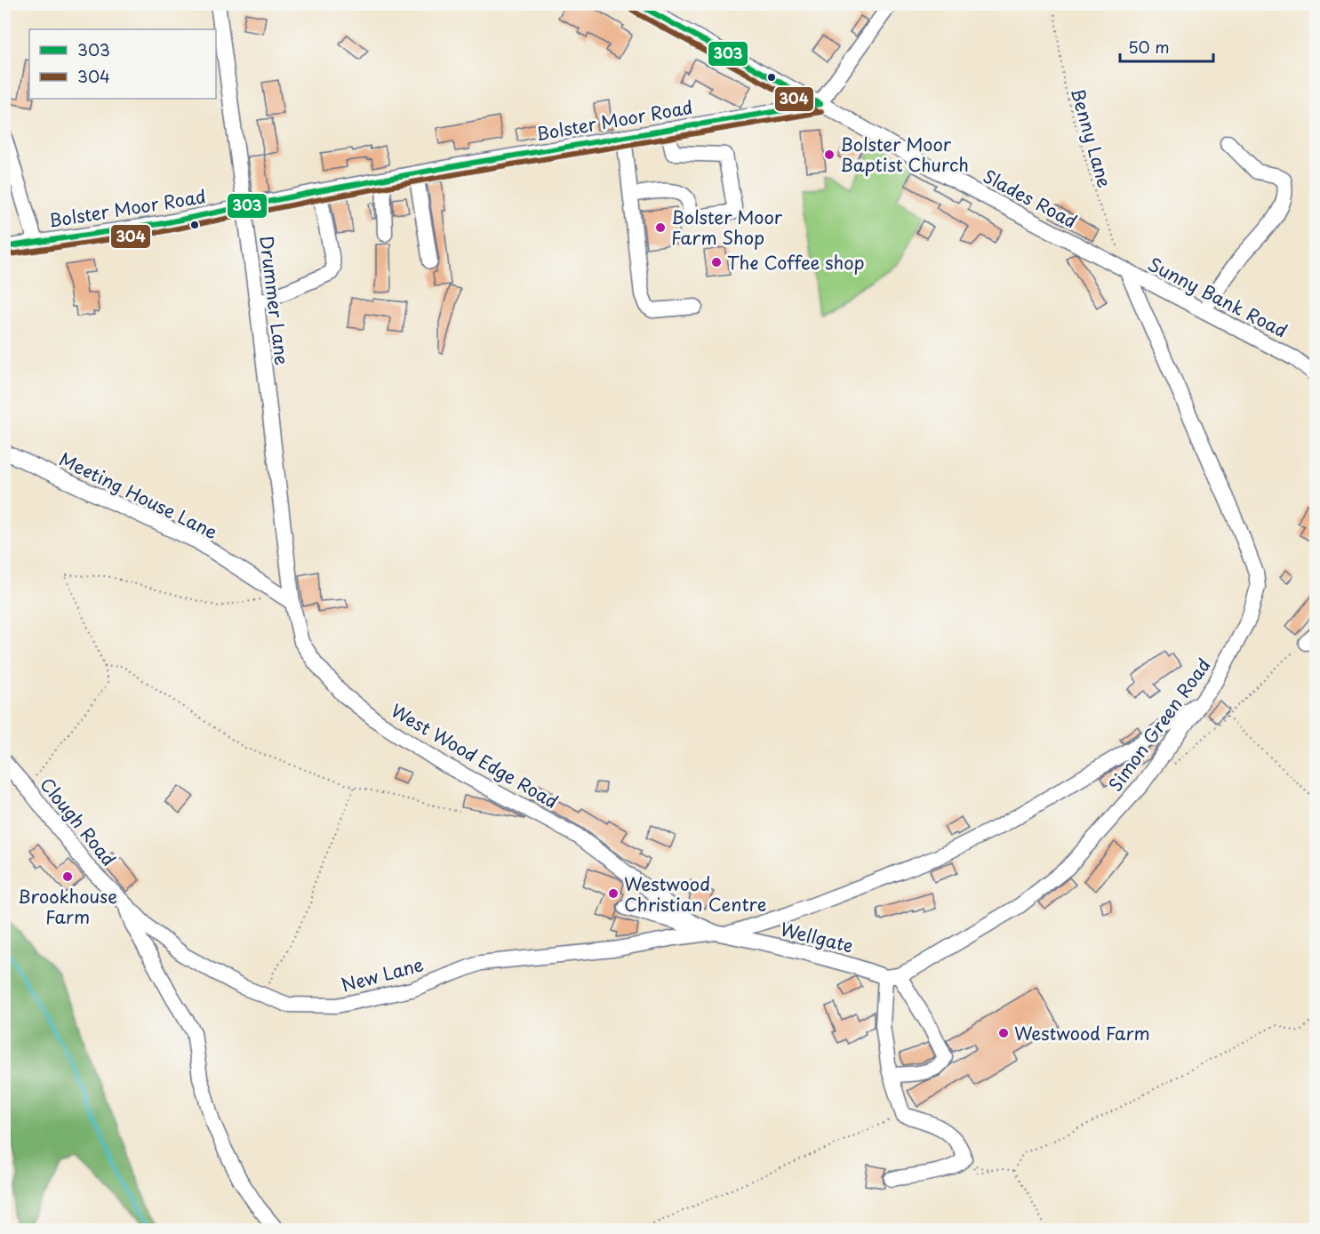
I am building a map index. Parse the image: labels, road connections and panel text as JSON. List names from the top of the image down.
{
  "streets": {
    "street": [
      "Bolster Moor Road",
      "Slades Road",
      "Sunny Bank Road",
      "Drummer Lane",
      "Meeting House Lane",
      "Simon Green Road",
      "West Wood Edge Road",
      "Clough Road",
      "Wellgate",
      "New Lane"
    ],
    "path": ["Benny Lane"]
  },
  "crossings": [
    ["Bolster Moor Road", "Slades Road"],
    ["Bolster Moor Road", "Drummer Lane"],
    ["Benny Lane", "Slades Road"],
    ["Benny Lane", "Sunny Bank Road"],
    ["Benny Lane", "Simon Green Road"],
    ["Slades Road", "Sunny Bank Road"],
    ["Slades Road", "Simon Green Road"],
    ["Sunny Bank Road", "Simon Green Road"],
    ["Drummer Lane", "Meeting House Lane"],
    ["Drummer Lane", "West Wood Edge Road"],
    ["Meeting House Lane", "West Wood Edge Road"],
    ["Simon Green Road", "Wellgate"],
    ["West Wood Edge Road", "Wellgate"],
    ["Clough Road", "New Lane"],
    ["Wellgate", "New Lane"]
  ],
  "places": [
    "Bolster Moor Baptist Church",
    "Bolster Moor Farm Shop",
    "The Coffee shop",
    "Brookhouse Farm",
    "Westwood Christian Centre",
    "Westwood Farm"
  ],
  "lines": ["transit line 303", "transit line 304"],
  "legend": ["303", "304"],
  "scale_bar": "50 m"
}
